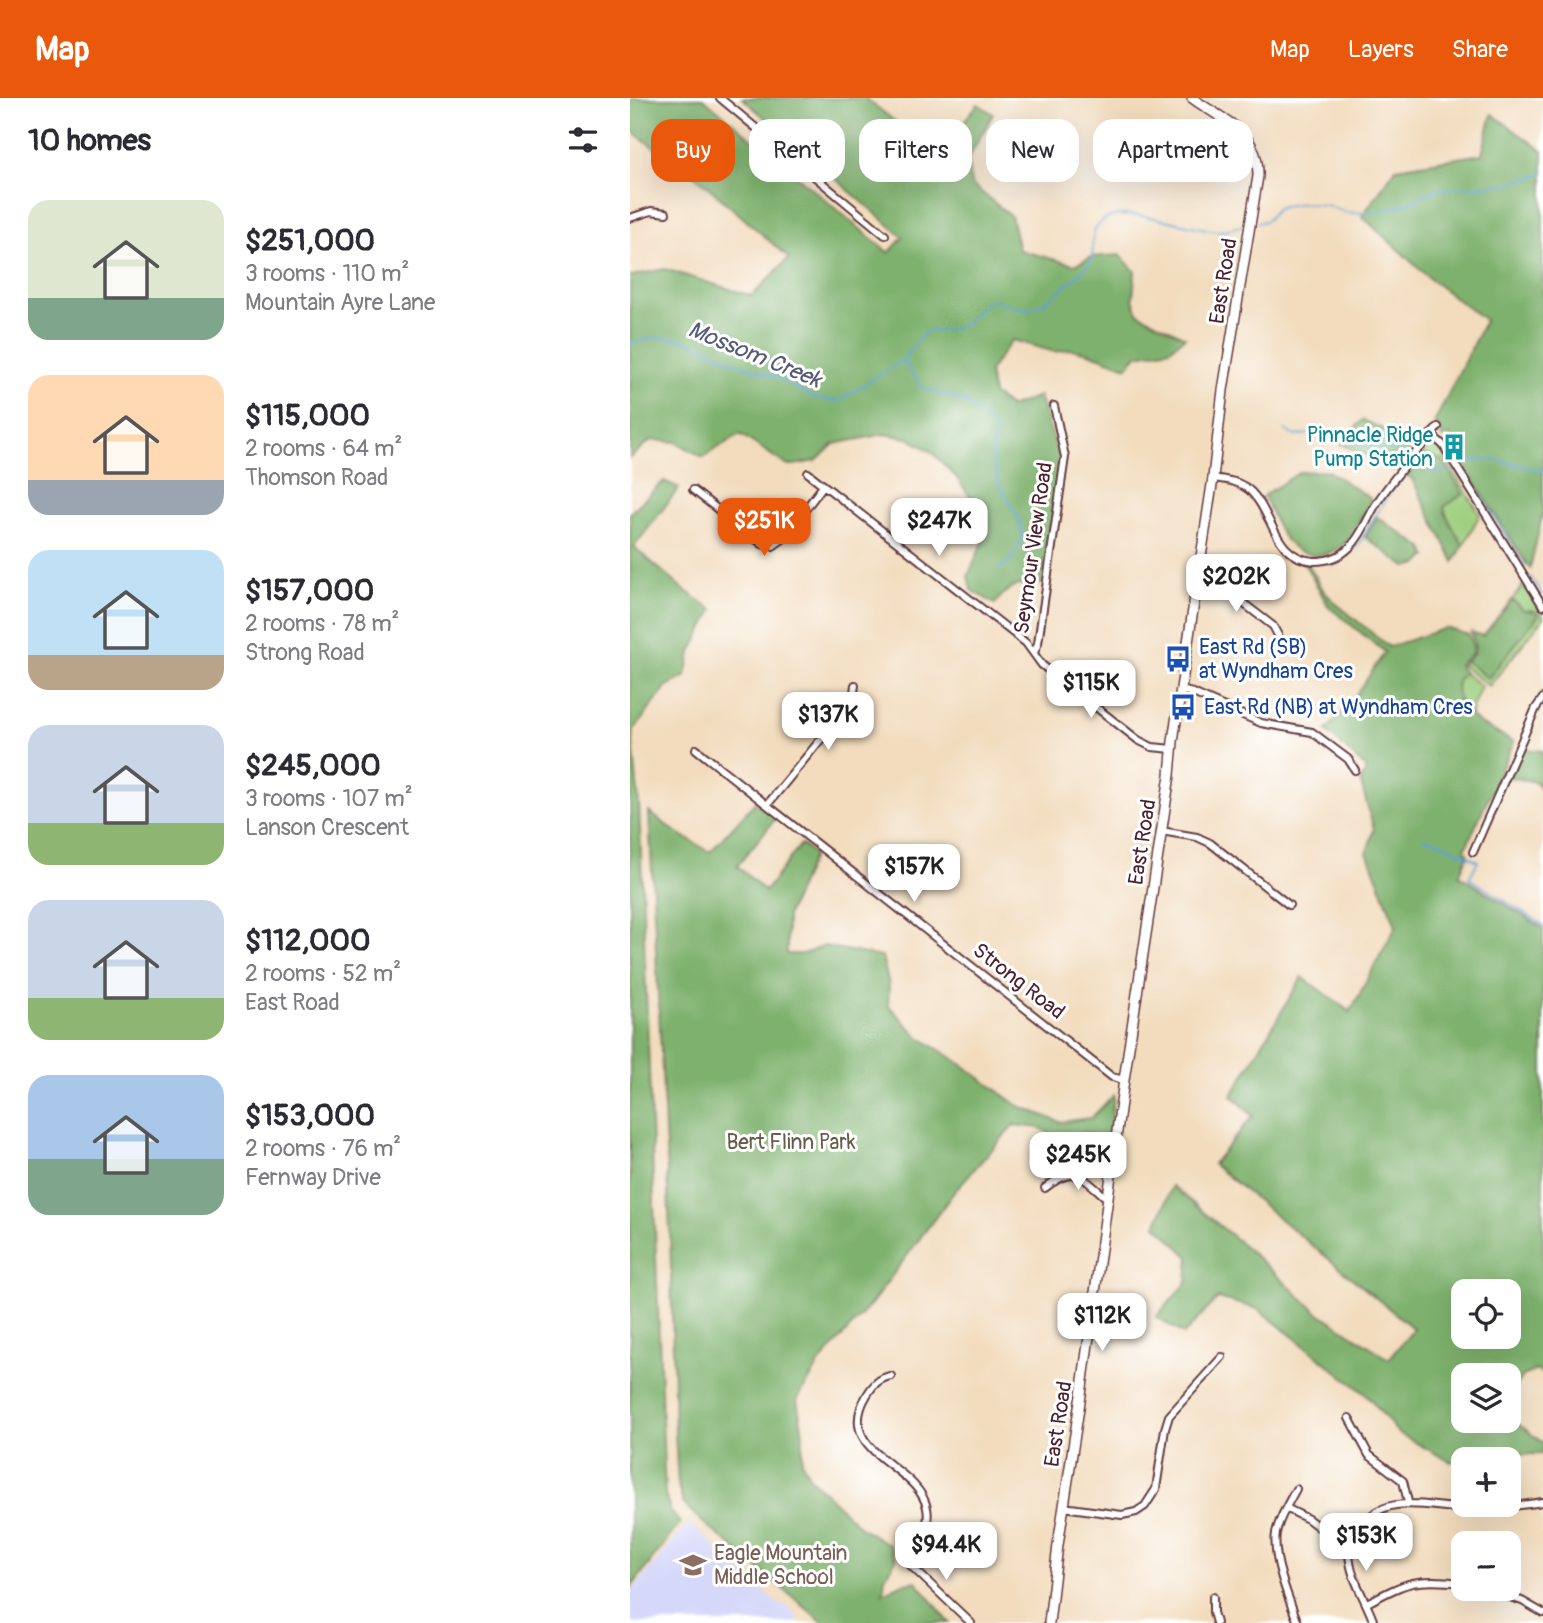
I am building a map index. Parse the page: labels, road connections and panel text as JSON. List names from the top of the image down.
{
  "streets": {
    "main road": ["East Road"],
    "street": ["Seymour View Road", "Strong Road"]
  },
  "crossings": [
    ["East Road", "Strong Road"]
  ],
  "water": ["Mossom Creek"],
  "parks": ["Bert Flinn Park"],
  "places": {
    "building": ["Pinnacle Ridge Pump Station"],
    "bus stop": ["East Rd (SB) at Wyndham Cres", "East Rd (NB) at Wyndham Cres"],
    "school or university": ["Eagle Mountain Middle School"]
  },
  "page": {
    "header": "Map",
    "nav": ["Map", "Layers", "Share"],
    "heading": "10 homes",
    "chip": [
      "Buy",
      "Rent",
      "Filters",
      "New",
      "Apartment"
    ],
    "list": [
      {
        "name": "$251,000",
        "note": "3 rooms · 110 m² · Mountain Ayre Lane"
      },
      {
        "name": "$115,000",
        "note": "2 rooms · 64 m² · Thomson Road"
      },
      {
        "name": "$157,000",
        "note": "2 rooms · 78 m² · Strong Road"
      },
      {
        "name": "$245,000",
        "note": "3 rooms · 107 m² · Lanson Crescent"
      },
      {
        "name": "$112,000",
        "note": "2 rooms · 52 m² · East Road"
      },
      {
        "name": "$153,000",
        "note": "2 rooms · 76 m² · Fernway Drive"
      }
    ],
    "price": [
      "$251K",
      "$247K",
      "$202K",
      "$115K",
      "$137K",
      "$157K",
      "$245K",
      "$112K",
      "$153K",
      "$94.4K"
    ],
    "map_buttons": ["+", "−"]
  }
}
